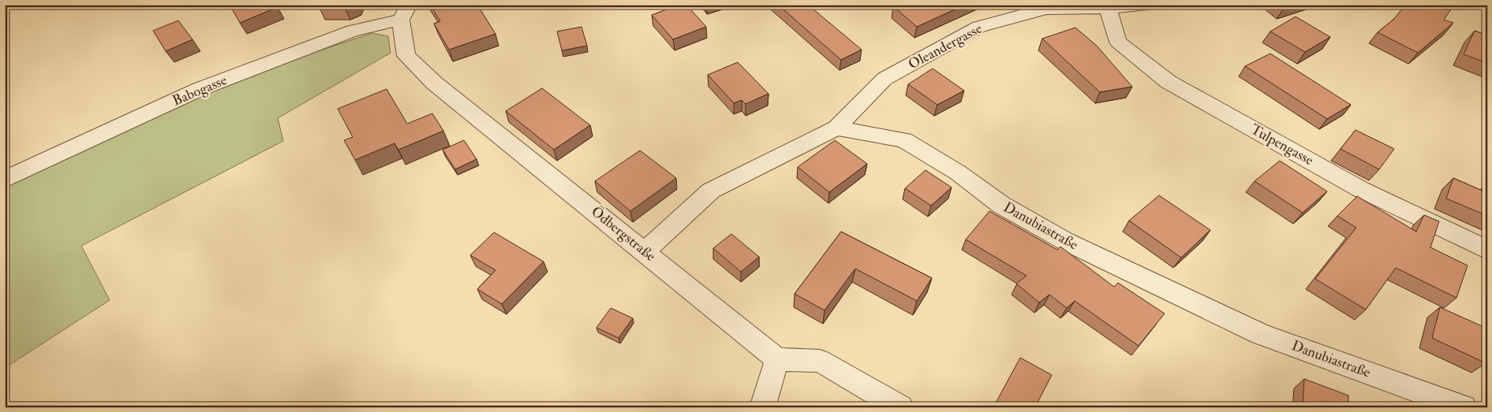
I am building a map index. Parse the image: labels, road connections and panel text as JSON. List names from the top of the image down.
{
  "streets": {
    "street": [
      "Oleandergasse",
      "Babogasse",
      "Tulpengasse",
      "Danubiastraße",
      "Ödbergstraße"
    ]
  },
  "crossings": [
    ["Oleandergasse", "Tulpengasse"],
    ["Oleandergasse", "Danubiastraße"],
    ["Babogasse", "Ödbergstraße"]
  ]
}
